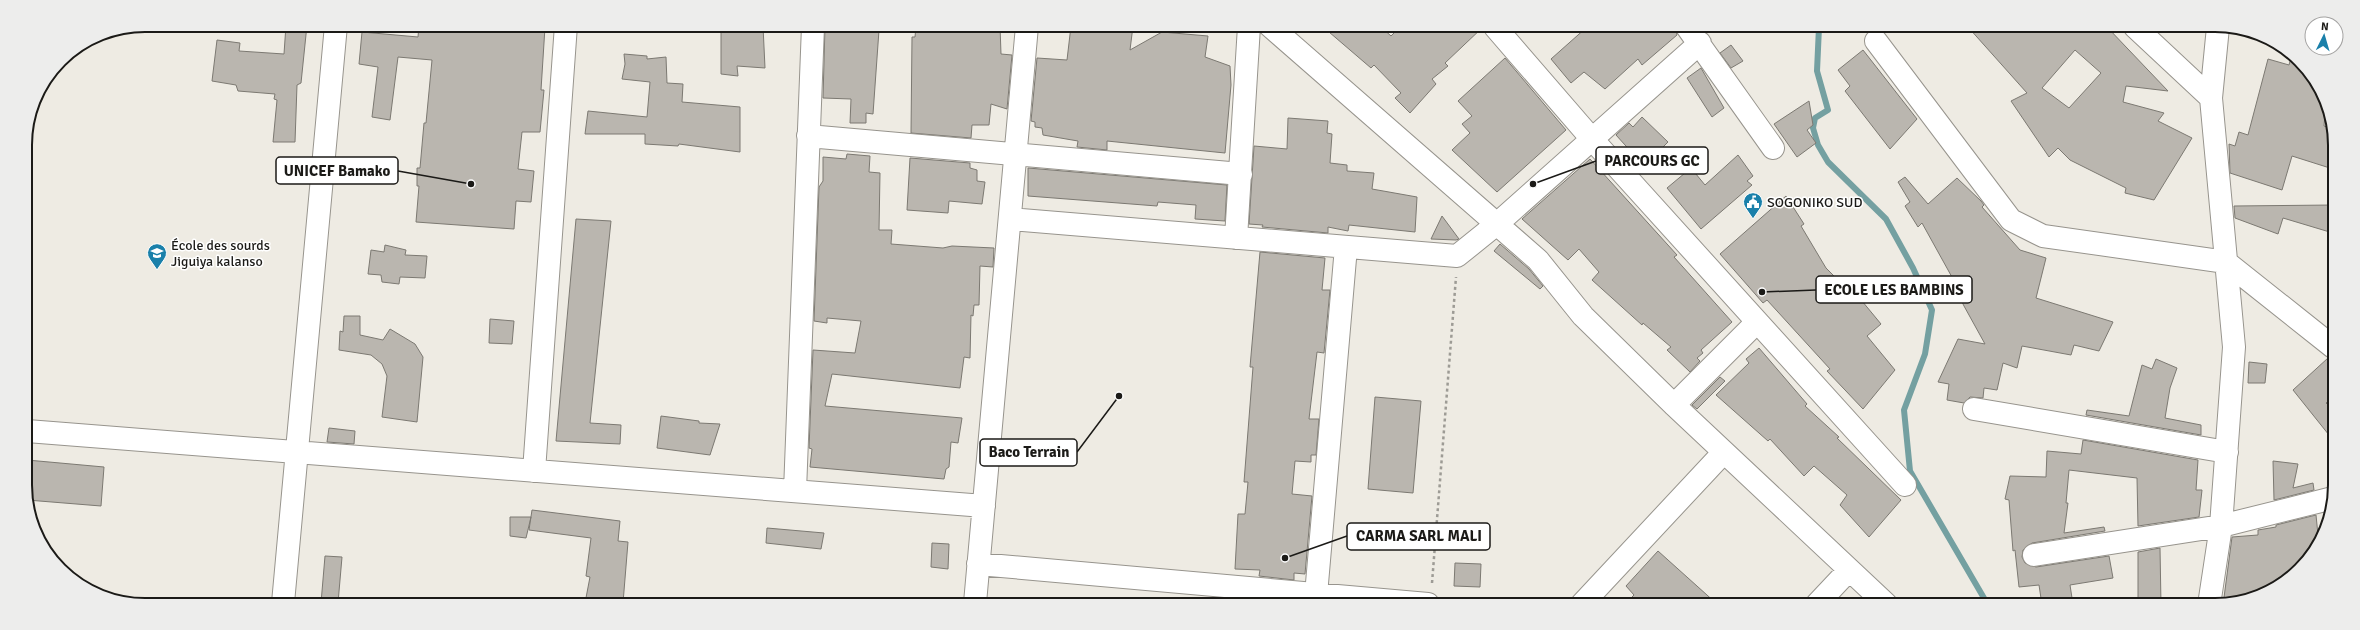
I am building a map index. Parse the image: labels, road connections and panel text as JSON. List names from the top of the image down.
{
  "places": {
    "other": [
      "UNICEF Bamako",
      "PARCOURS GC",
      "ECOLE LES BAMBINS",
      "Baco Terrain",
      "CARMA SARL MALI"
    ],
    "public building": ["SOGONIKO SUD"],
    "school or university": ["École des sourds Jiguiya kalanso"]
  },
  "north": "top"
}
